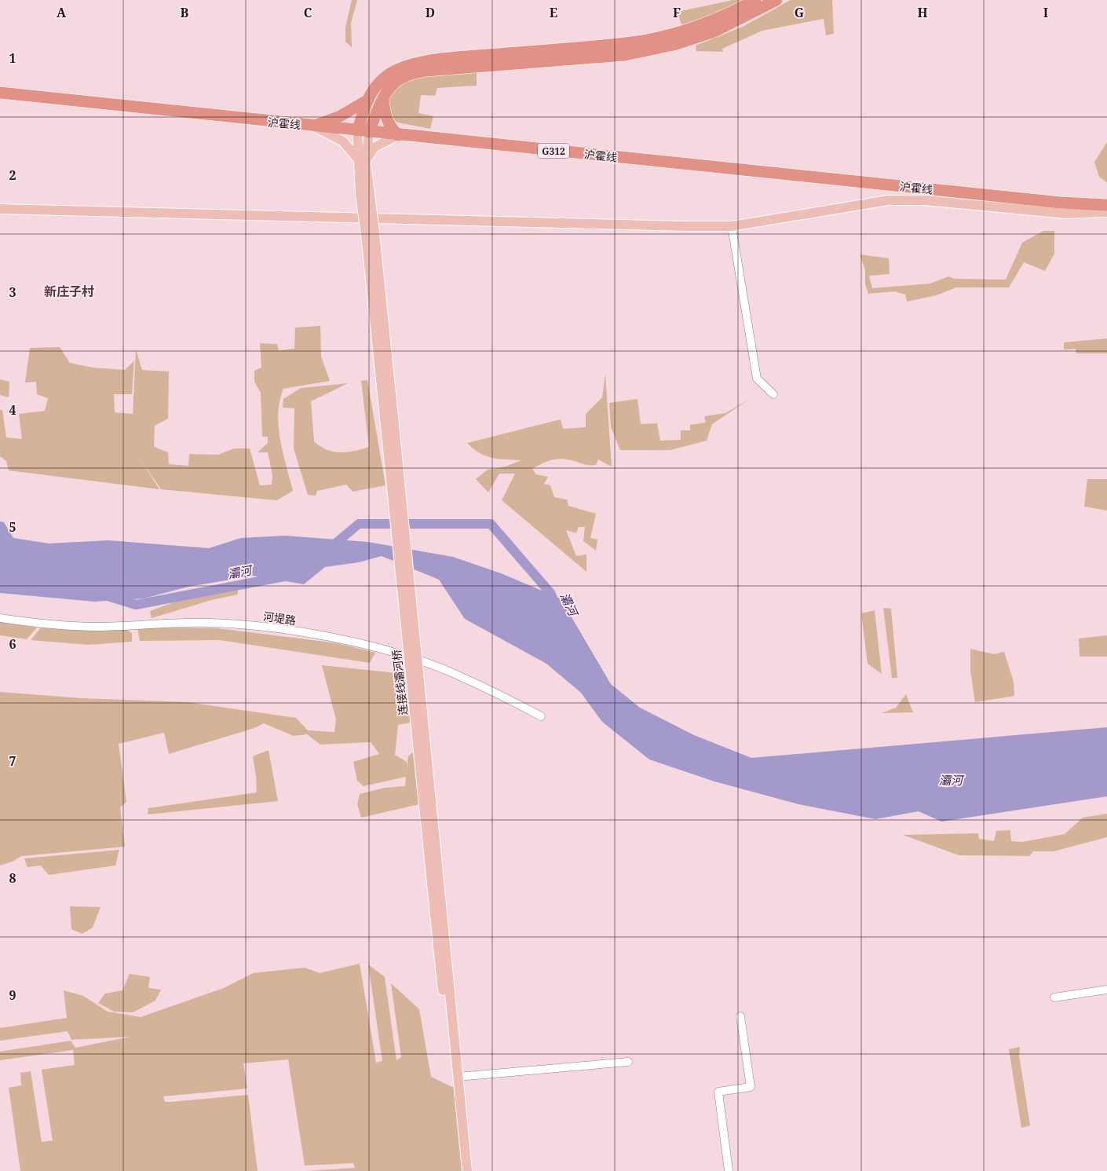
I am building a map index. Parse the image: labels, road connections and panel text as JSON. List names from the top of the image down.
{
  "streets": {
    "highway": ["沪霍线", "G312"],
    "main road": ["连接线灞河桥"],
    "street": ["河堤路"]
  },
  "crossings": [
    ["沪霍线", "连接线灞河桥"]
  ],
  "districts": ["新庄子村"],
  "water": ["灞河"],
  "grid": {
    "columns": [
      "A",
      "B",
      "C",
      "D",
      "E",
      "F",
      "G",
      "H",
      "I"
    ],
    "rows": [
      "1",
      "2",
      "3",
      "4",
      "5",
      "6",
      "7",
      "8",
      "9"
    ]
  }
}
